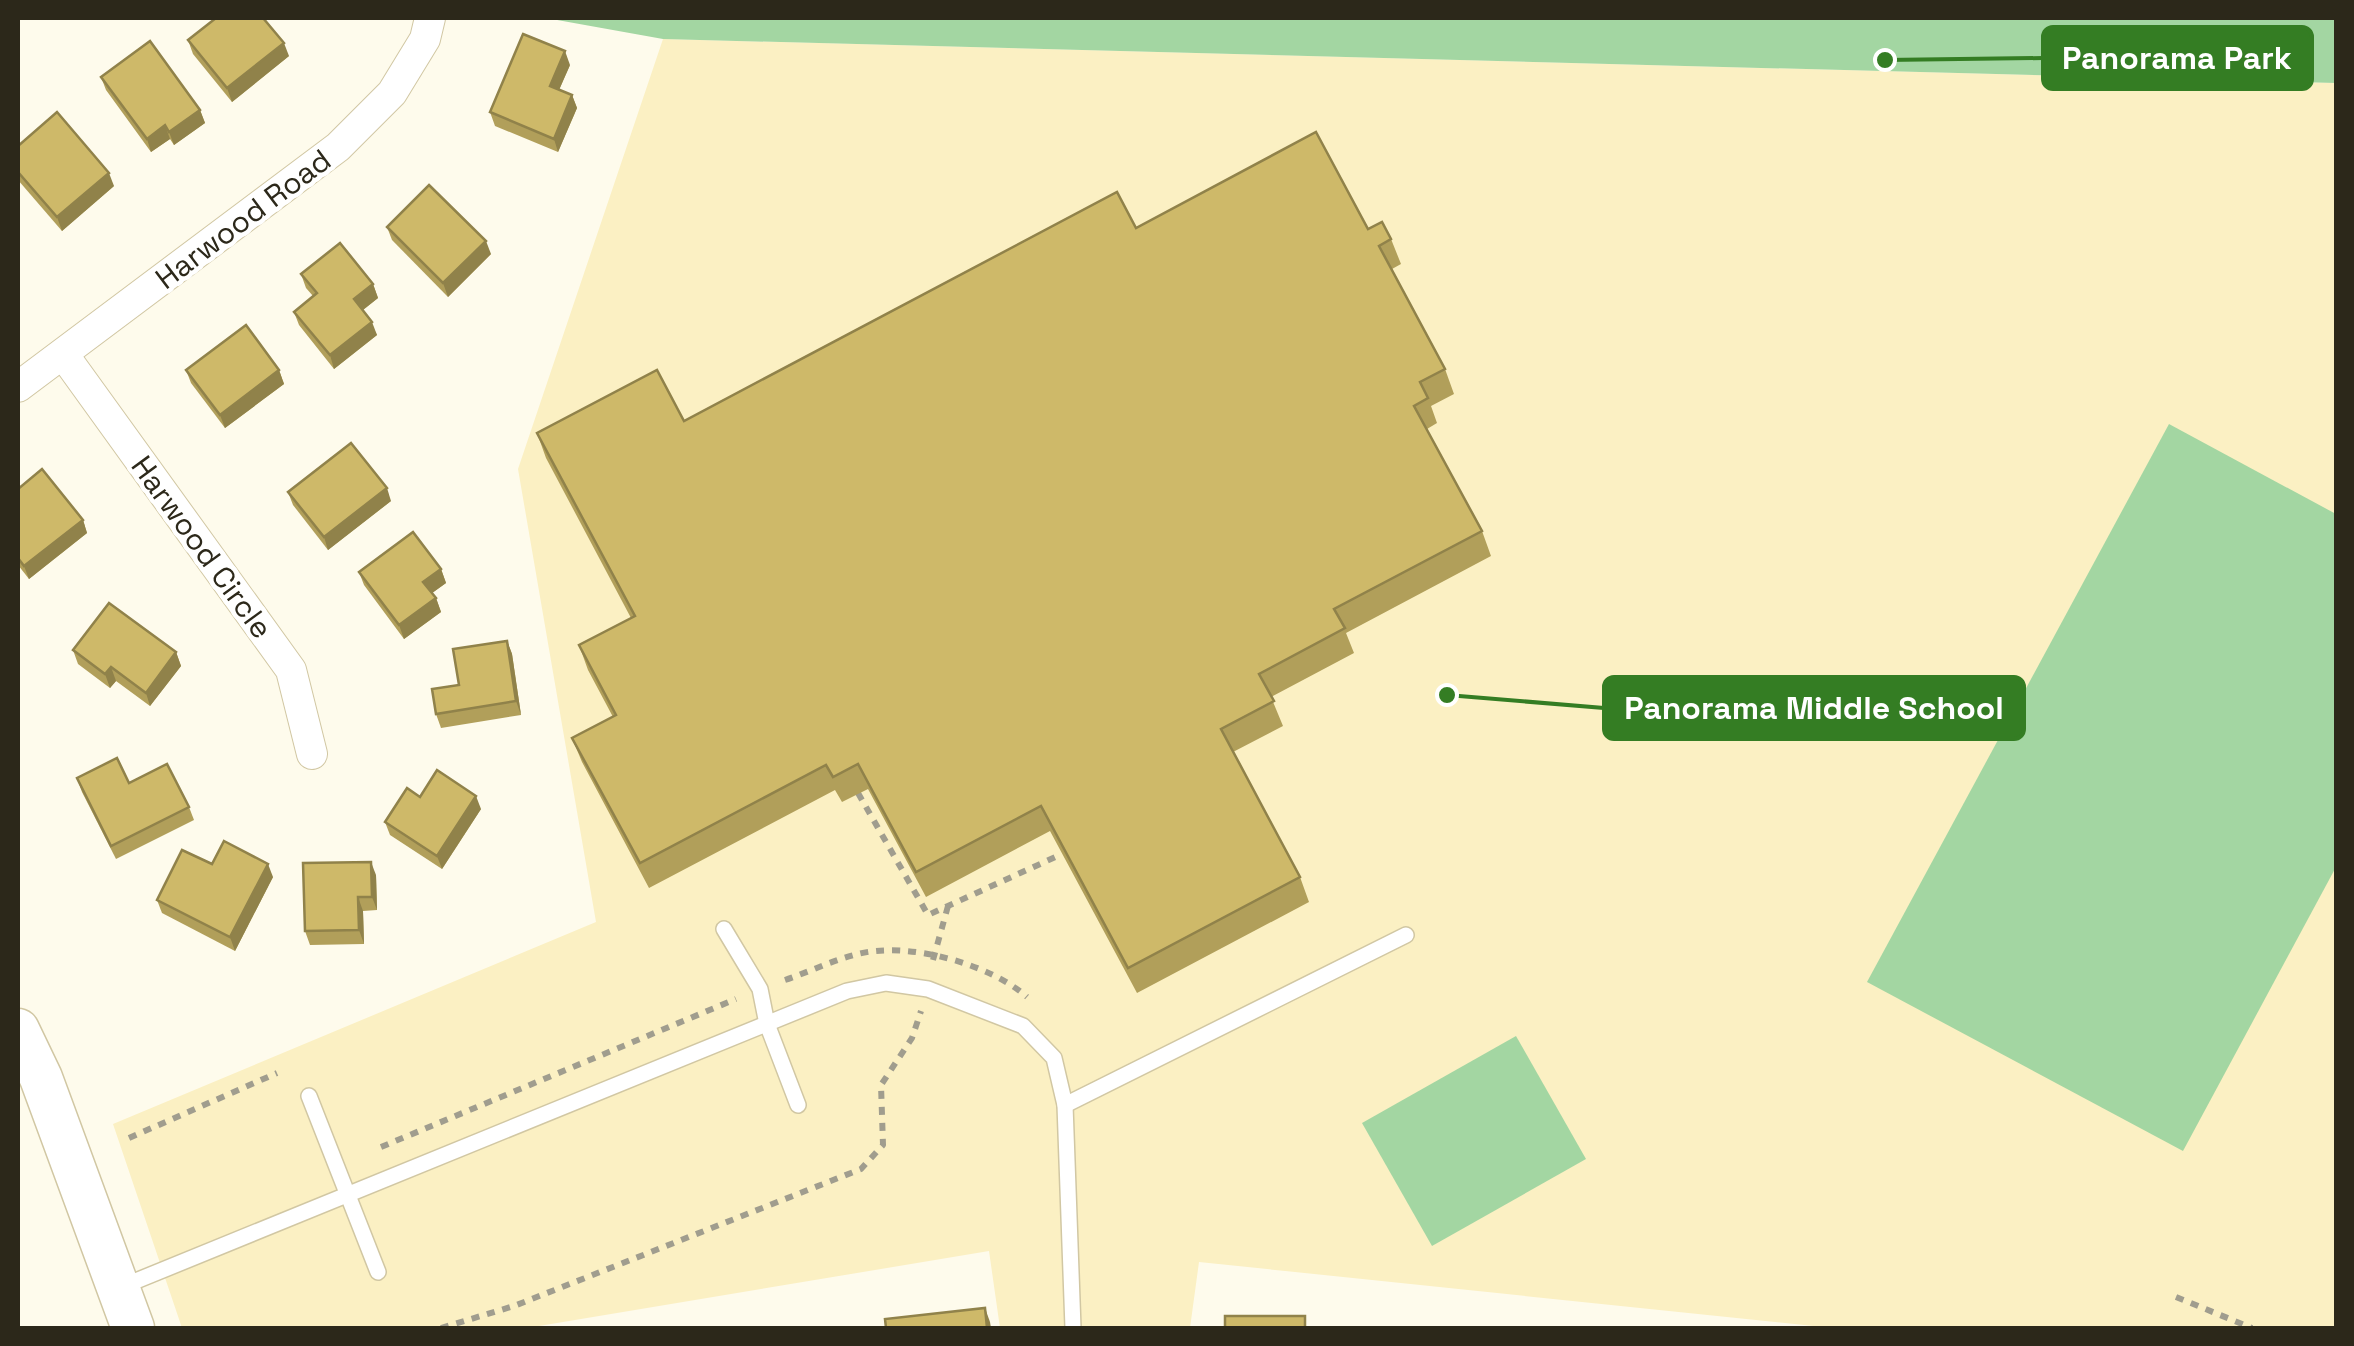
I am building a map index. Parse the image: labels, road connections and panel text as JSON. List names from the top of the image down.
{
  "streets": {
    "street": ["Harwood Road", "Harwood Circle"]
  },
  "crossings": [
    ["Harwood Road", "Harwood Circle"]
  ],
  "places": ["Panorama Park", "Panorama Middle School"]
}
